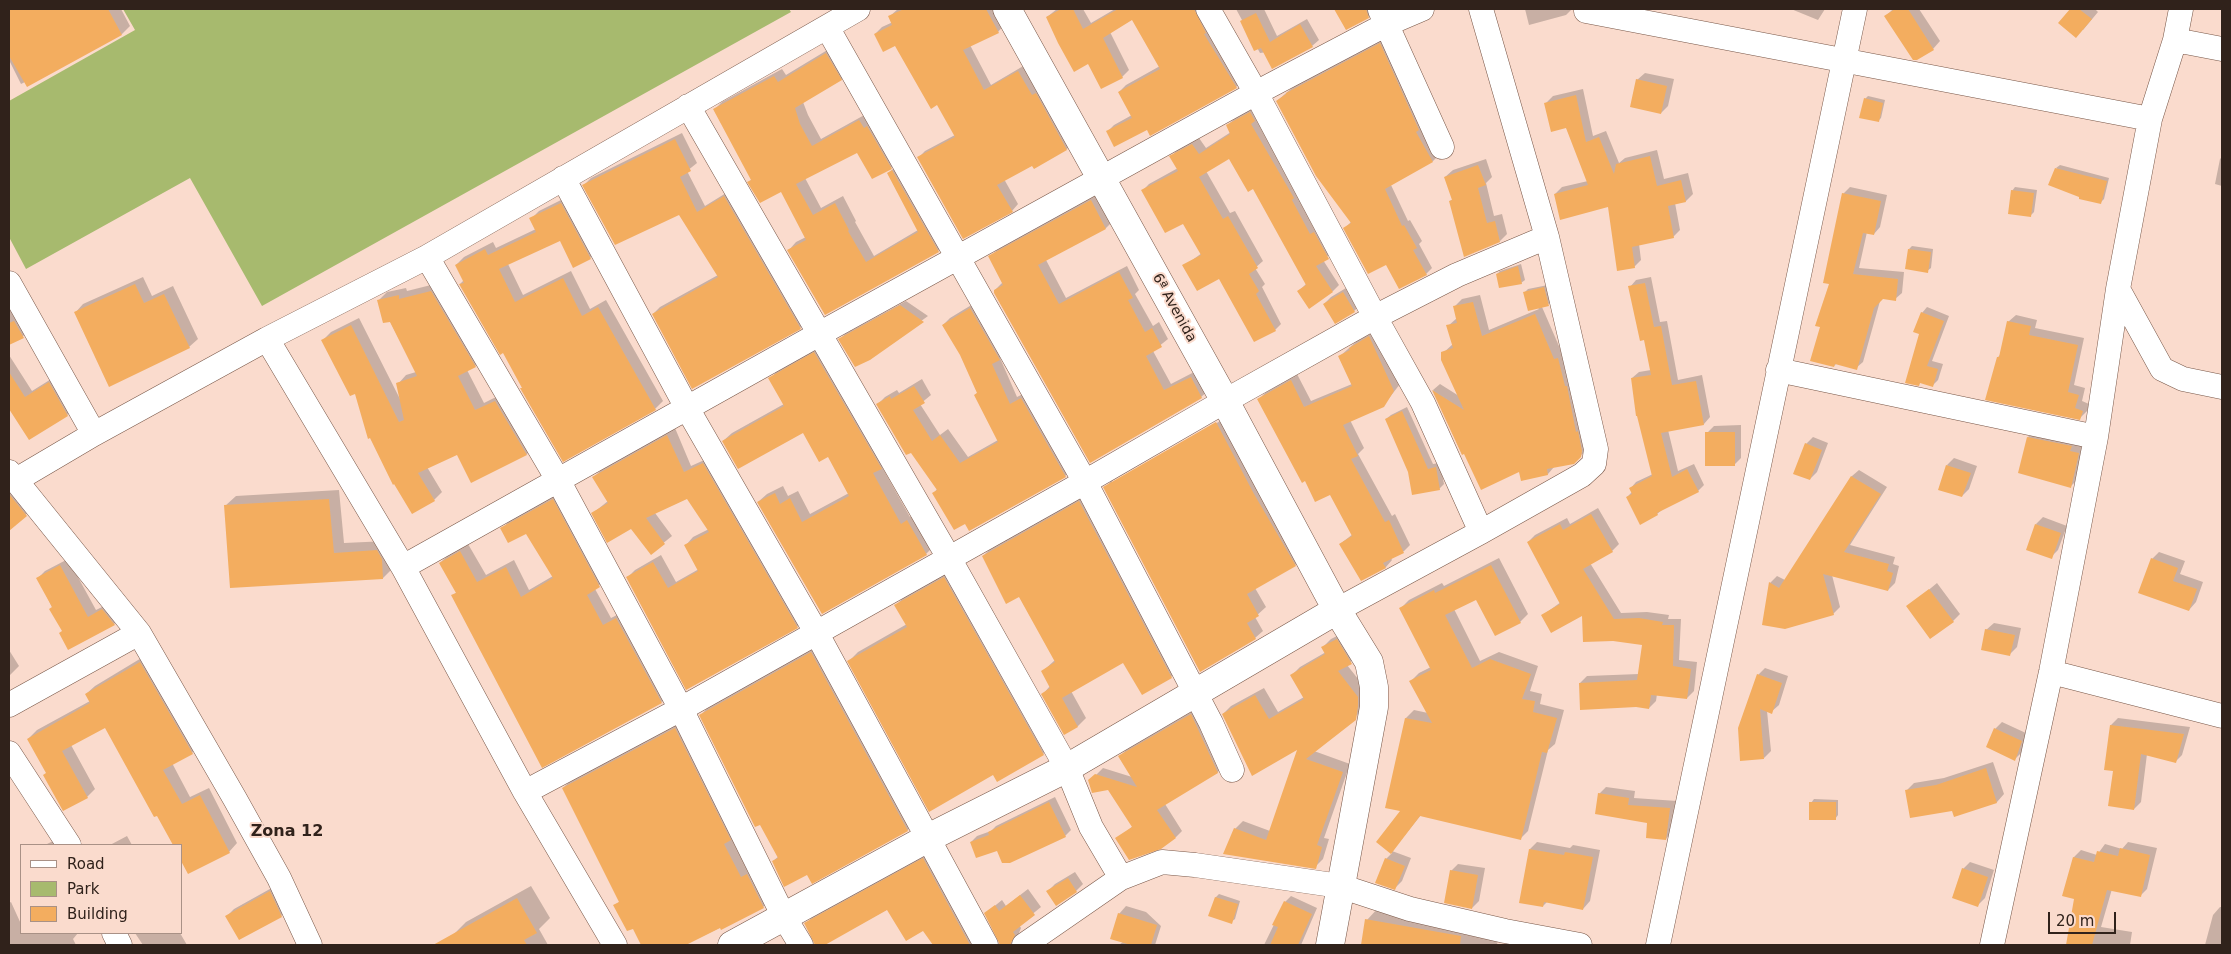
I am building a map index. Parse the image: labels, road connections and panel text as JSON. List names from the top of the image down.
{
  "streets": {
    "street": ["6ª Avenida"]
  },
  "districts": ["Zona 12"],
  "legend": ["Road", "Park", "Building"],
  "scale_bar": "20 m"
}
